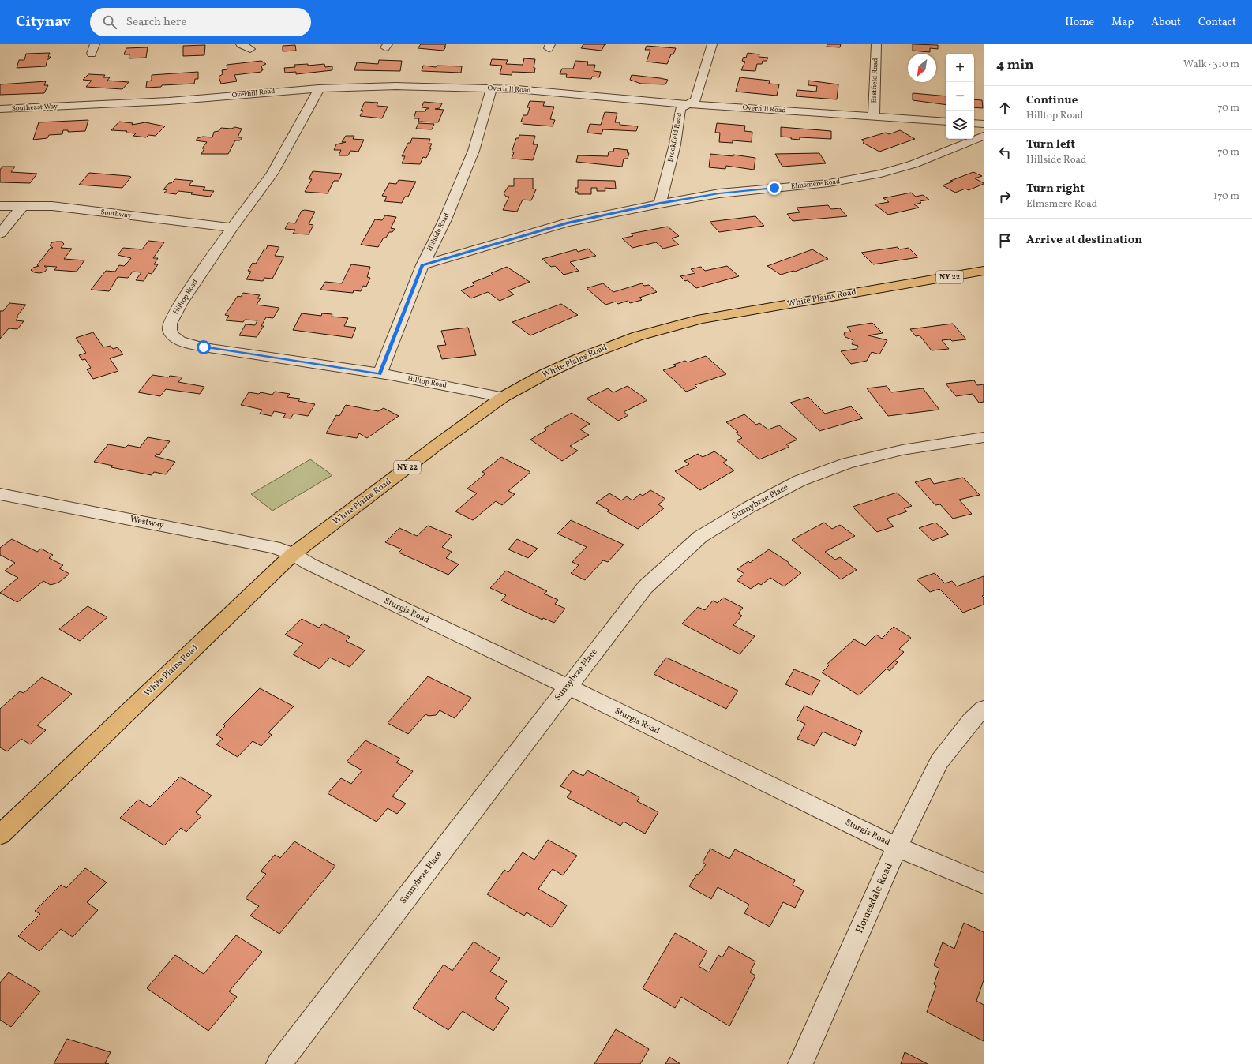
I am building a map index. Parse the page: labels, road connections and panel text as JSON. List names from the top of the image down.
{
  "streets": {
    "main road": ["NY 22", "White Plains Road"],
    "street": [
      "Eastfield Road",
      "Overhill Road",
      "Southeast Way",
      "Brookfield Road",
      "Elmsmere Road",
      "Southway",
      "Hillside Road",
      "Hilltop Road",
      "Sunnybrae Place",
      "Westway",
      "Sturgis Road",
      "Homesdale Road"
    ]
  },
  "crossings": [
    ["Eastfield Road", "Overhill Road"],
    ["Overhill Road", "Southeast Way"],
    ["Overhill Road", "Brookfield Road"],
    ["Overhill Road", "Hillside Road"],
    ["Overhill Road", "Hilltop Road"],
    ["Brookfield Road", "Elmsmere Road"],
    ["Elmsmere Road", "Hillside Road"],
    ["Southway", "Hilltop Road"],
    ["Hillside Road", "Hilltop Road"],
    ["Hilltop Road", "White Plains Road"],
    ["White Plains Road", "Westway"],
    ["White Plains Road", "Sturgis Road"],
    ["Sunnybrae Place", "Sturgis Road"],
    ["Westway", "Sturgis Road"],
    ["Sturgis Road", "Homesdale Road"]
  ],
  "north": "bottom left",
  "page": {
    "header": "Citynav",
    "search": "Search here",
    "nav": [
      "Home",
      "Map",
      "About",
      "Contact"
    ],
    "heading": ["4 min", "Walk · 310 m"],
    "map_buttons": ["+", "−"],
    "list": [
      ["Continue", "Hilltop Road", "70 m"],
      ["Turn left", "Hillside Road", "70 m"],
      ["Turn right", "Elmsmere Road", "170 m"],
      "Arrive at destination"
    ]
  }
}
